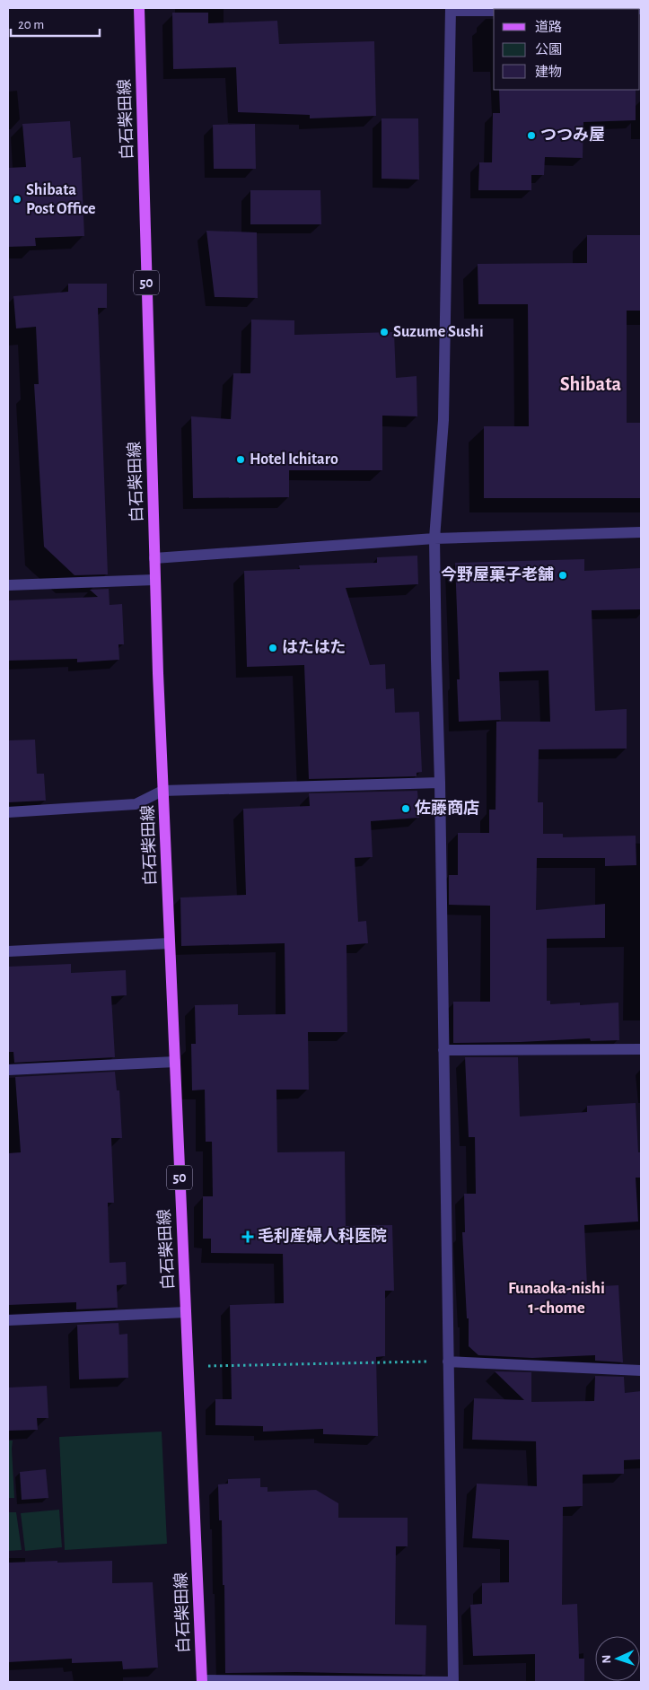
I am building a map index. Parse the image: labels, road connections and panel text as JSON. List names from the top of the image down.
{
  "streets": {
    "main road": ["白石柴田線", "50"]
  },
  "districts": ["Shibata", "Funaoka-nishi 1-chome"],
  "places": {
    "other": [
      "つつみ屋",
      "Shibata Post Office",
      "Suzume Sushi",
      "Hotel Ichitaro",
      "今野屋菓子老舗",
      "はたはた",
      "佐藤商店"
    ],
    "health": ["毛利産婦人科医院"]
  },
  "legend": ["道路", "公園", "建物"],
  "scale_bar": "20 m",
  "north": "left"
}
